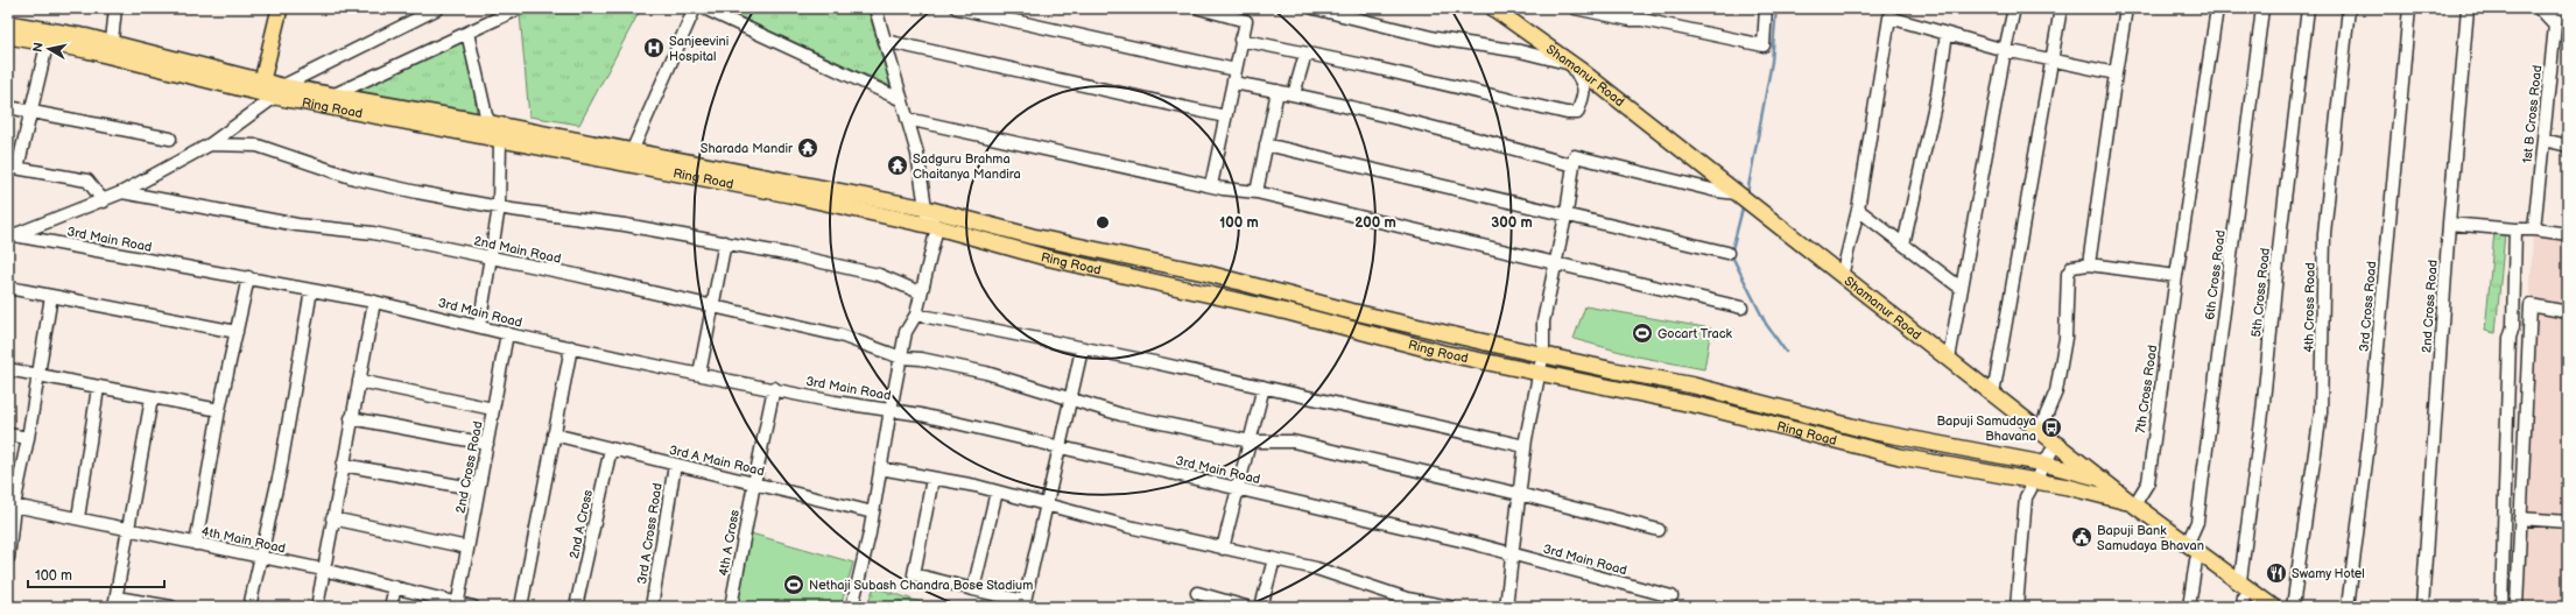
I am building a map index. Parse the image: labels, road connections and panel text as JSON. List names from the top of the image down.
{
  "streets": {
    "main road": ["Shamanur Road", "Ring Road"],
    "street": [
      "1st B Cross Road",
      "3rd Main Road",
      "2nd Main Road",
      "6th Cross Road",
      "5th Cross Road",
      "3rd Cross Road",
      "2nd Cross Road",
      "4th Cross Road",
      "7th Cross Road",
      "3rd A Main Road",
      "2nd A Cross",
      "3rd A Cross Road",
      "4th Main Road",
      "4th A Cross"
    ]
  },
  "crossings": [
    ["Shamanur Road", "Ring Road"],
    ["Shamanur Road", "6th Cross Road"],
    ["Shamanur Road", "5th Cross Road"],
    ["Shamanur Road", "7th Cross Road"],
    ["Ring Road", "7th Cross Road"],
    ["3rd Main Road", "2nd Cross Road"],
    ["3rd Main Road", "4th A Cross"],
    ["2nd Cross Road", "4th Main Road"],
    ["3rd A Main Road", "2nd A Cross"],
    ["3rd A Main Road", "3rd A Cross Road"],
    ["3rd A Main Road", "4th A Cross"]
  ],
  "places": {
    "hospital": ["Sanjeevini Hospital"],
    "temple": ["Sharada Mandir", "Sadguru Brahma Chaitanya Mandira"],
    "sports": ["Gocart Track", "Nethaji Subash Chandra Bose Stadium"],
    "bus stop": ["Bapuji Samudaya Bhavana"],
    "public building": ["Bapuji Bank Samudaya Bhavan"],
    "restaurant": ["Swamy Hotel"]
  },
  "scale_bar": "100 m",
  "north": "left",
  "rings": ["100 m", "200 m", "300 m"]
}
